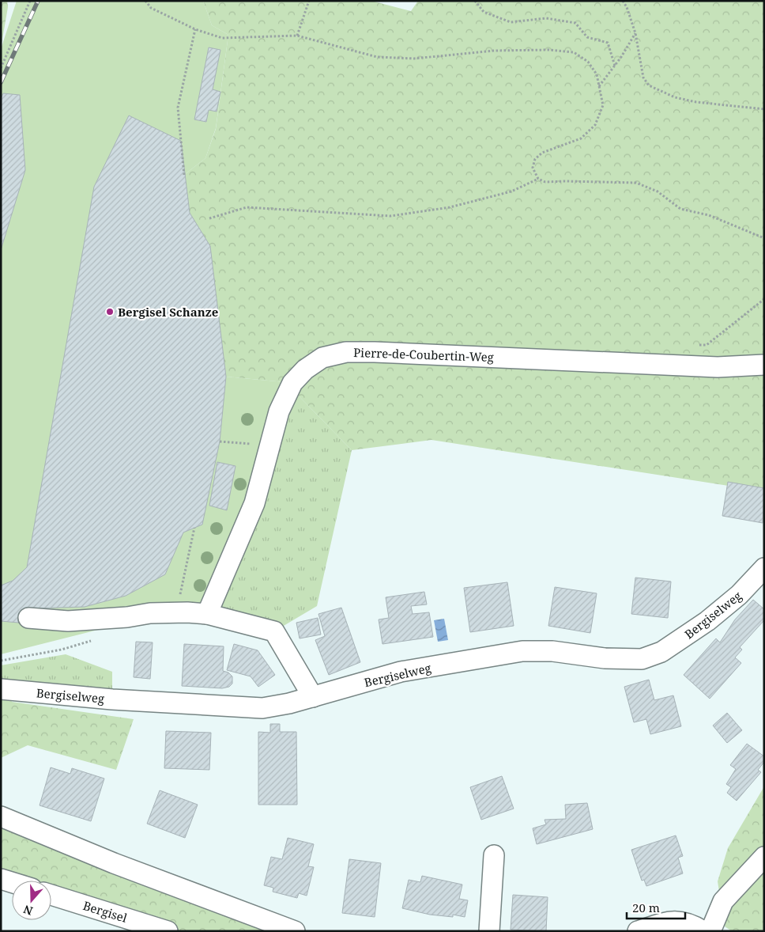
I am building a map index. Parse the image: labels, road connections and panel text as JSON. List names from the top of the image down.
{
  "streets": {
    "street": ["Pierre-de-Coubertin-Weg", "Bergiselweg", "Bergisel"]
  },
  "places": ["Bergisel Schanze"],
  "scale_bar": "20 m",
  "north": "bottom"
}
